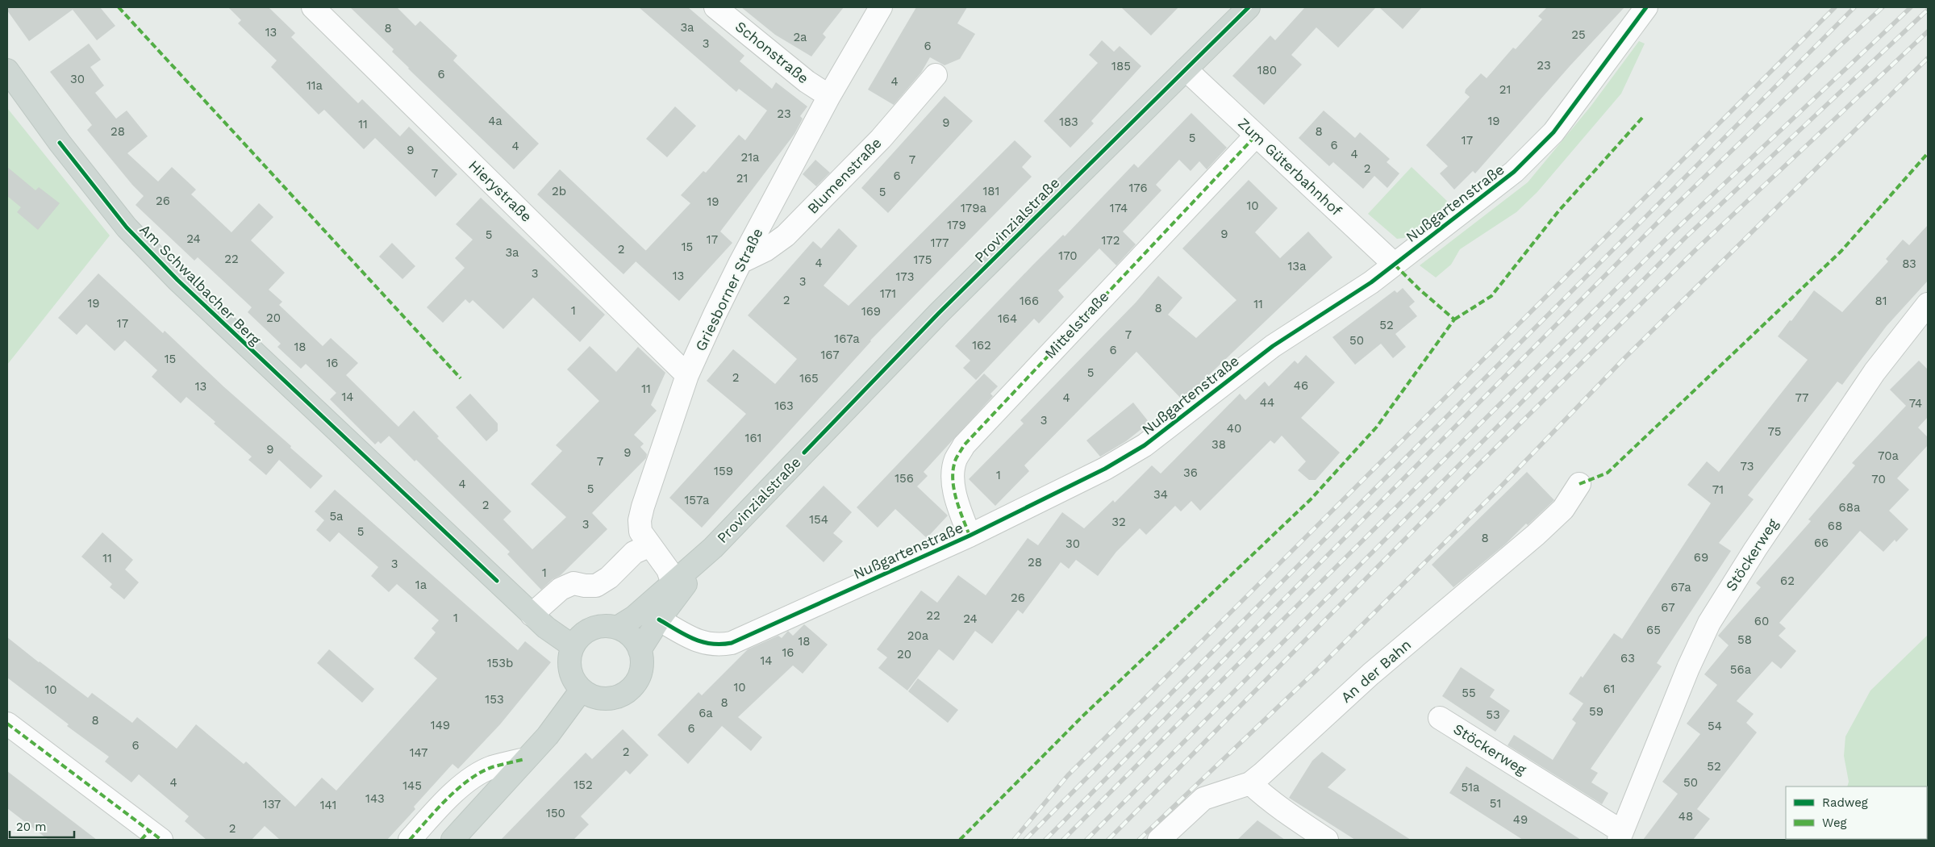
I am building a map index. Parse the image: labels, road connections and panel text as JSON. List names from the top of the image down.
{
  "streets": {
    "main road": ["Provinzialstraße", "Am Schwalbacher Berg"],
    "street": [
      "Schonstraße",
      "Zum Güterbahnhof",
      "Blumenstraße",
      "Hierystraße",
      "Nußgartenstraße",
      "Griesborner Straße",
      "Mittelstraße",
      "Stöckerweg",
      "An der Bahn"
    ]
  },
  "crossings": [
    ["Schonstraße", "Griesborner Straße"],
    ["Zum Güterbahnhof", "Nußgartenstraße"],
    ["Zum Güterbahnhof", "Provinzialstraße"],
    ["Zum Güterbahnhof", "Mittelstraße"],
    ["Blumenstraße", "Griesborner Straße"],
    ["Hierystraße", "Griesborner Straße"],
    ["Nußgartenstraße", "Provinzialstraße"],
    ["Nußgartenstraße", "Mittelstraße"],
    ["Provinzialstraße", "Am Schwalbacher Berg"],
    ["Provinzialstraße", "Griesborner Straße"]
  ],
  "house_numbers": [
    "3a",
    "8",
    "13",
    "25",
    "2a",
    "3",
    "6",
    "23",
    "185",
    "180",
    "6",
    "30",
    "4",
    "11a",
    "21",
    "23",
    "4a",
    "19",
    "183",
    "9",
    "11",
    "28",
    "8",
    "5",
    "17",
    "6",
    "4",
    "9",
    "4",
    "21a",
    "7",
    "2",
    "7",
    "6",
    "21",
    "176",
    "2b",
    "181",
    "5",
    "26",
    "19",
    "10",
    "179a",
    "174",
    "179",
    "9",
    "5",
    "24",
    "17",
    "172",
    "177",
    "15",
    "2",
    "3a",
    "170",
    "22",
    "175",
    "4",
    "83",
    "13a",
    "3",
    "13",
    "173",
    "3",
    "171",
    "2",
    "166",
    "81",
    "19",
    "11",
    "8",
    "1",
    "169",
    "20",
    "164",
    "17",
    "52",
    "7",
    "167a",
    "50",
    "162",
    "18",
    "6",
    "167",
    "15",
    "16",
    "5",
    "2",
    "165",
    "46",
    "13",
    "11",
    "14",
    "4",
    "77",
    "44",
    "74",
    "163",
    "3",
    "40",
    "75",
    "161",
    "38",
    "9",
    "9",
    "70a",
    "7",
    "73",
    "159",
    "36",
    "1",
    "156",
    "70",
    "4",
    "5",
    "71",
    "34",
    "157a",
    "2",
    "68a",
    "5a",
    "154",
    "32",
    "3",
    "68",
    "5",
    "8",
    "66",
    "30",
    "69",
    "11",
    "28",
    "3",
    "1",
    "62",
    "1a",
    "67a",
    "26",
    "67",
    "22",
    "1",
    "24",
    "60",
    "65",
    "20a",
    "58",
    "18",
    "16",
    "20",
    "63",
    "14",
    "153b",
    "56a",
    "10",
    "61",
    "10",
    "55",
    "153",
    "8",
    "59",
    "6a",
    "53",
    "8",
    "149",
    "54",
    "6",
    "6",
    "2",
    "147",
    "52",
    "4",
    "50",
    "152",
    "145",
    "51a",
    "143",
    "51",
    "137",
    "141",
    "150",
    "48",
    "49",
    "2"
  ],
  "legend": ["Radweg", "Weg"],
  "scale_bar": "20 m"
}
